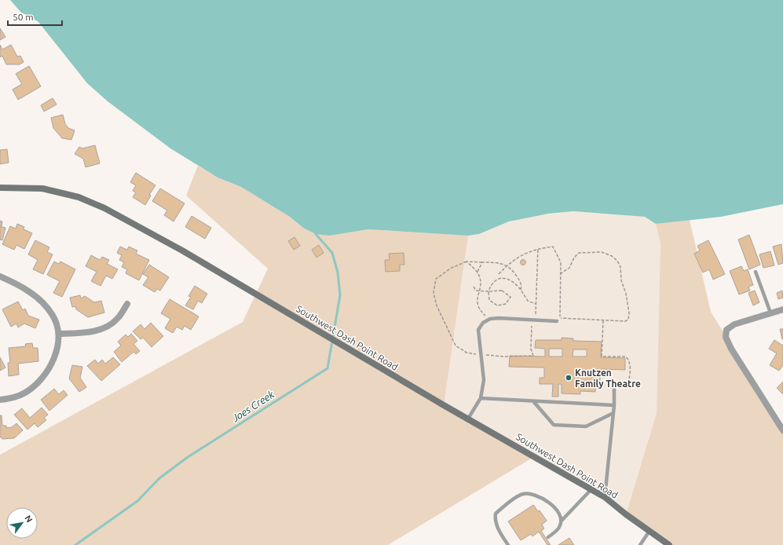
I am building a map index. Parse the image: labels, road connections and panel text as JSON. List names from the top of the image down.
{
  "streets": {
    "main road": ["Southwest Dash Point Road"]
  },
  "water": ["Joes Creek"],
  "places": ["Knutzen Family Theatre"],
  "scale_bar": "50 m",
  "north": "top right"
}
